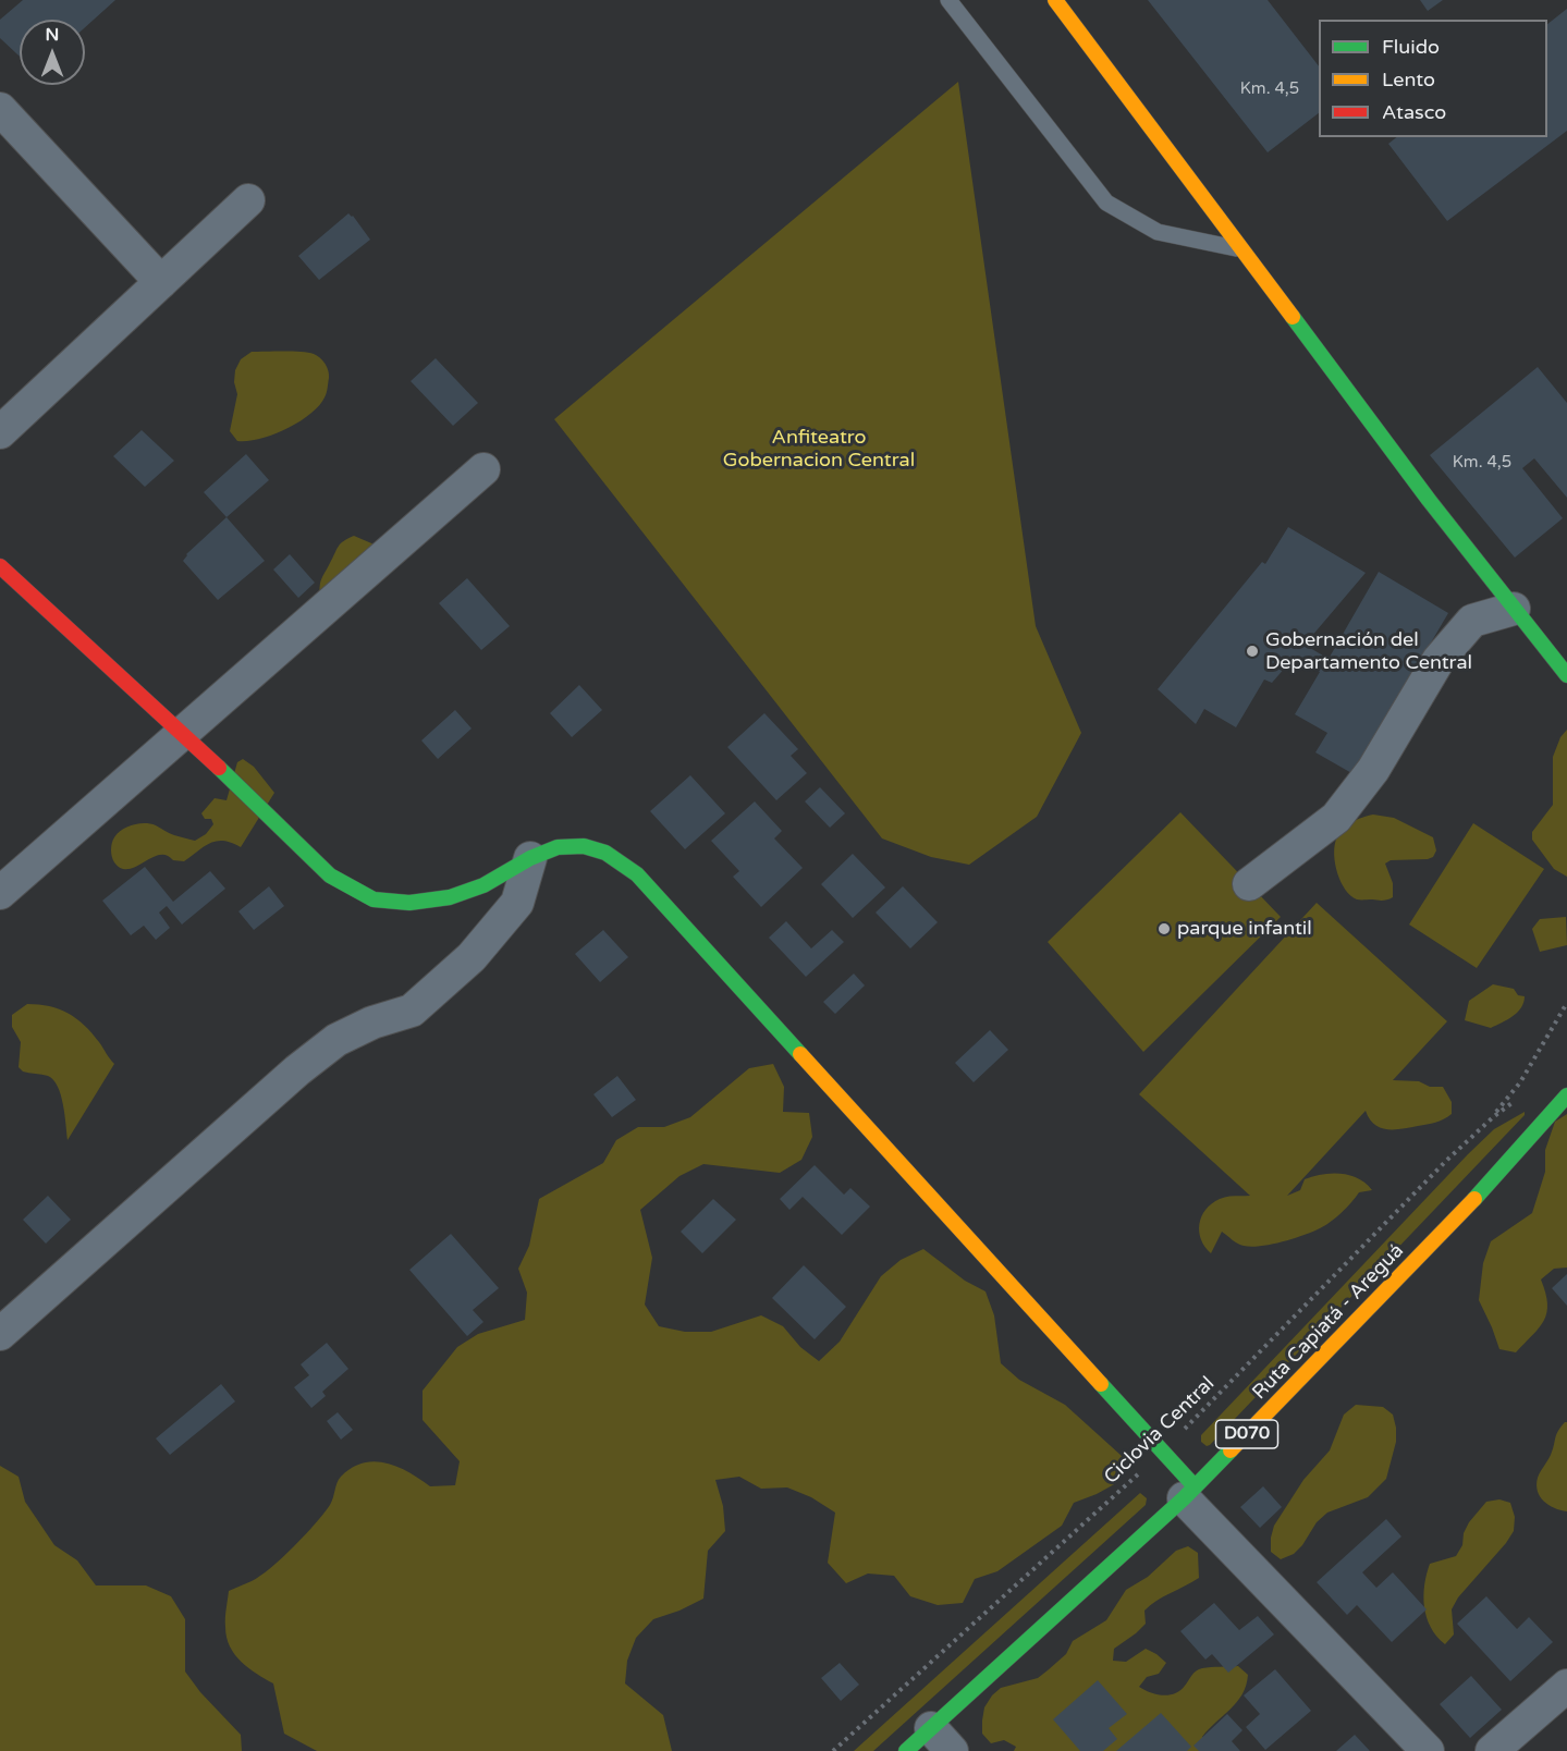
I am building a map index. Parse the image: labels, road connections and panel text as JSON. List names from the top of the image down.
{
  "streets": {
    "street": ["Ruta Capiatá - Areguá", "D070"],
    "path": ["Ciclovia Central"]
  },
  "parks": ["Anfiteatro Gobernacion Central"],
  "places": ["Gobernación del Departamento Central", "parque infantil"],
  "house_numbers": ["Km. 4,5", "Km. 4,5"],
  "legend": ["Fluido", "Lento", "Atasco"],
  "north": "top"
}
